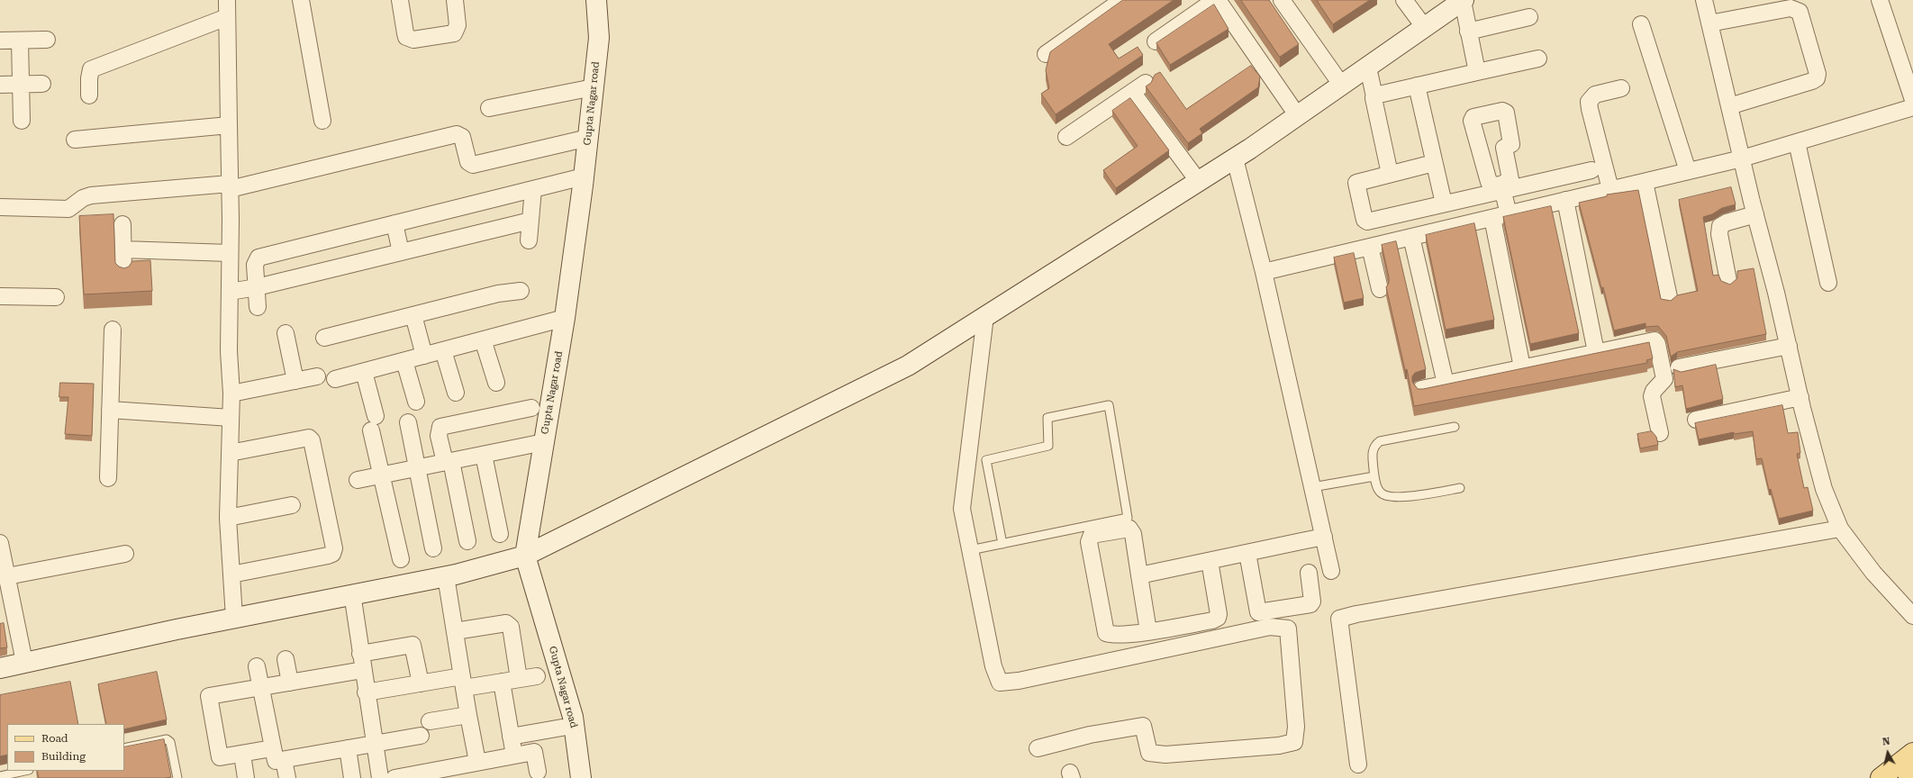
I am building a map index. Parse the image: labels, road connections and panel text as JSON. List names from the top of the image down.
{
  "streets": {
    "street": ["Gupta Nagar road"]
  },
  "legend": ["Road", "Building"],
  "north": "top"
}
